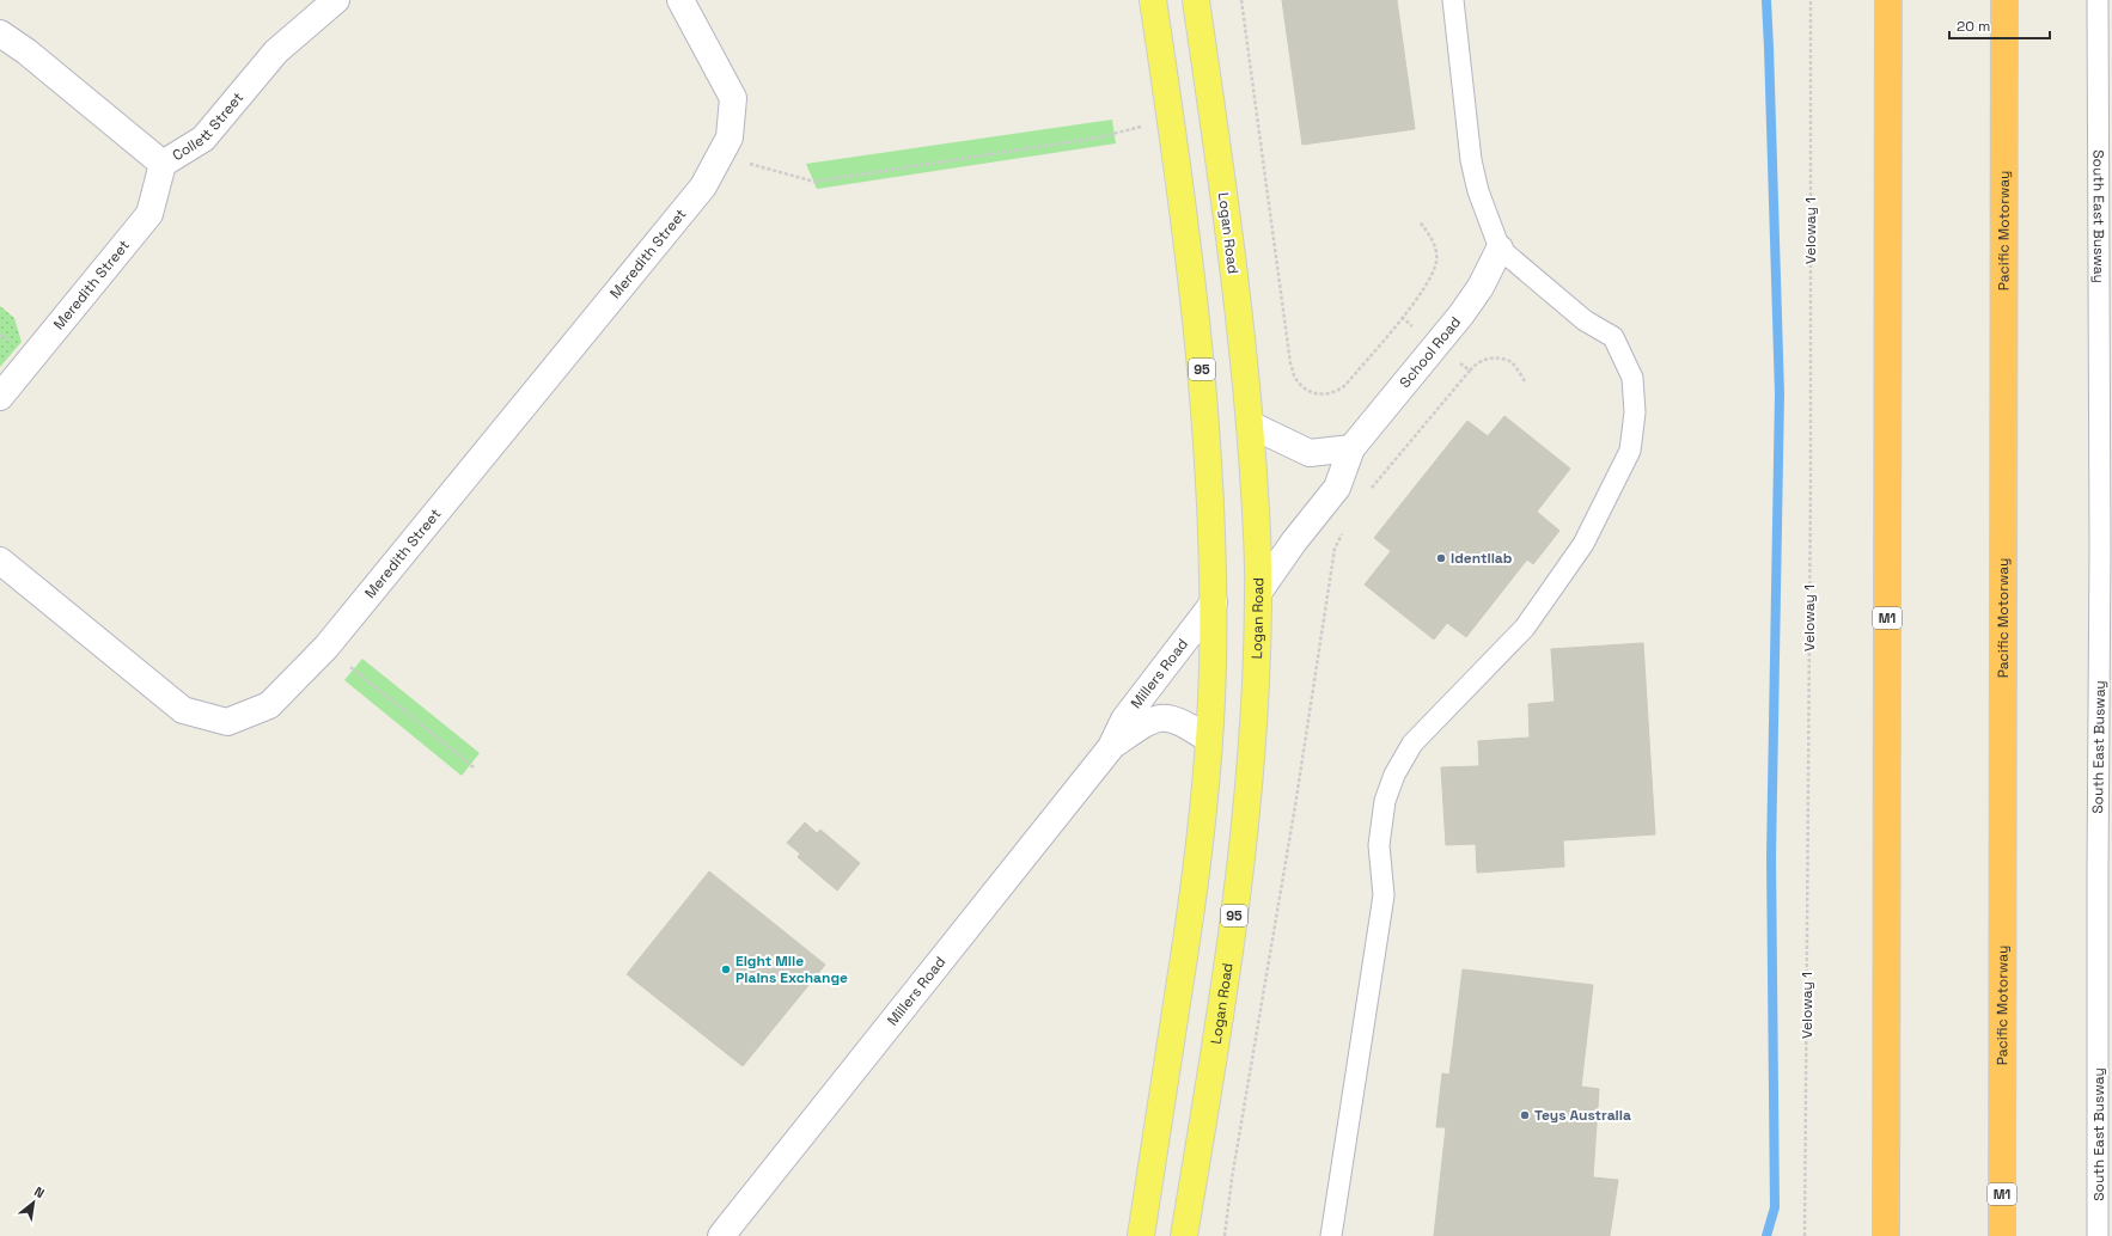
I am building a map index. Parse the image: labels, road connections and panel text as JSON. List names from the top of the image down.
{
  "streets": {
    "highway": ["Pacific Motorway", "M1"],
    "main road": ["Logan Road", "95"],
    "street": [
      "Collett Street",
      "Meredith Street",
      "School Road",
      "Millers Road"
    ],
    "lane": ["South East Busway"],
    "path": ["Veloway 1"]
  },
  "crossings": [
    ["Collett Street", "Meredith Street"],
    ["Logan Road", "School Road"],
    ["95", "Millers Road"]
  ],
  "places": ["Identilab", "Eight Mile Plains Exchange", "Teys Australia"],
  "scale_bar": "20 m",
  "north": "top right"
}
